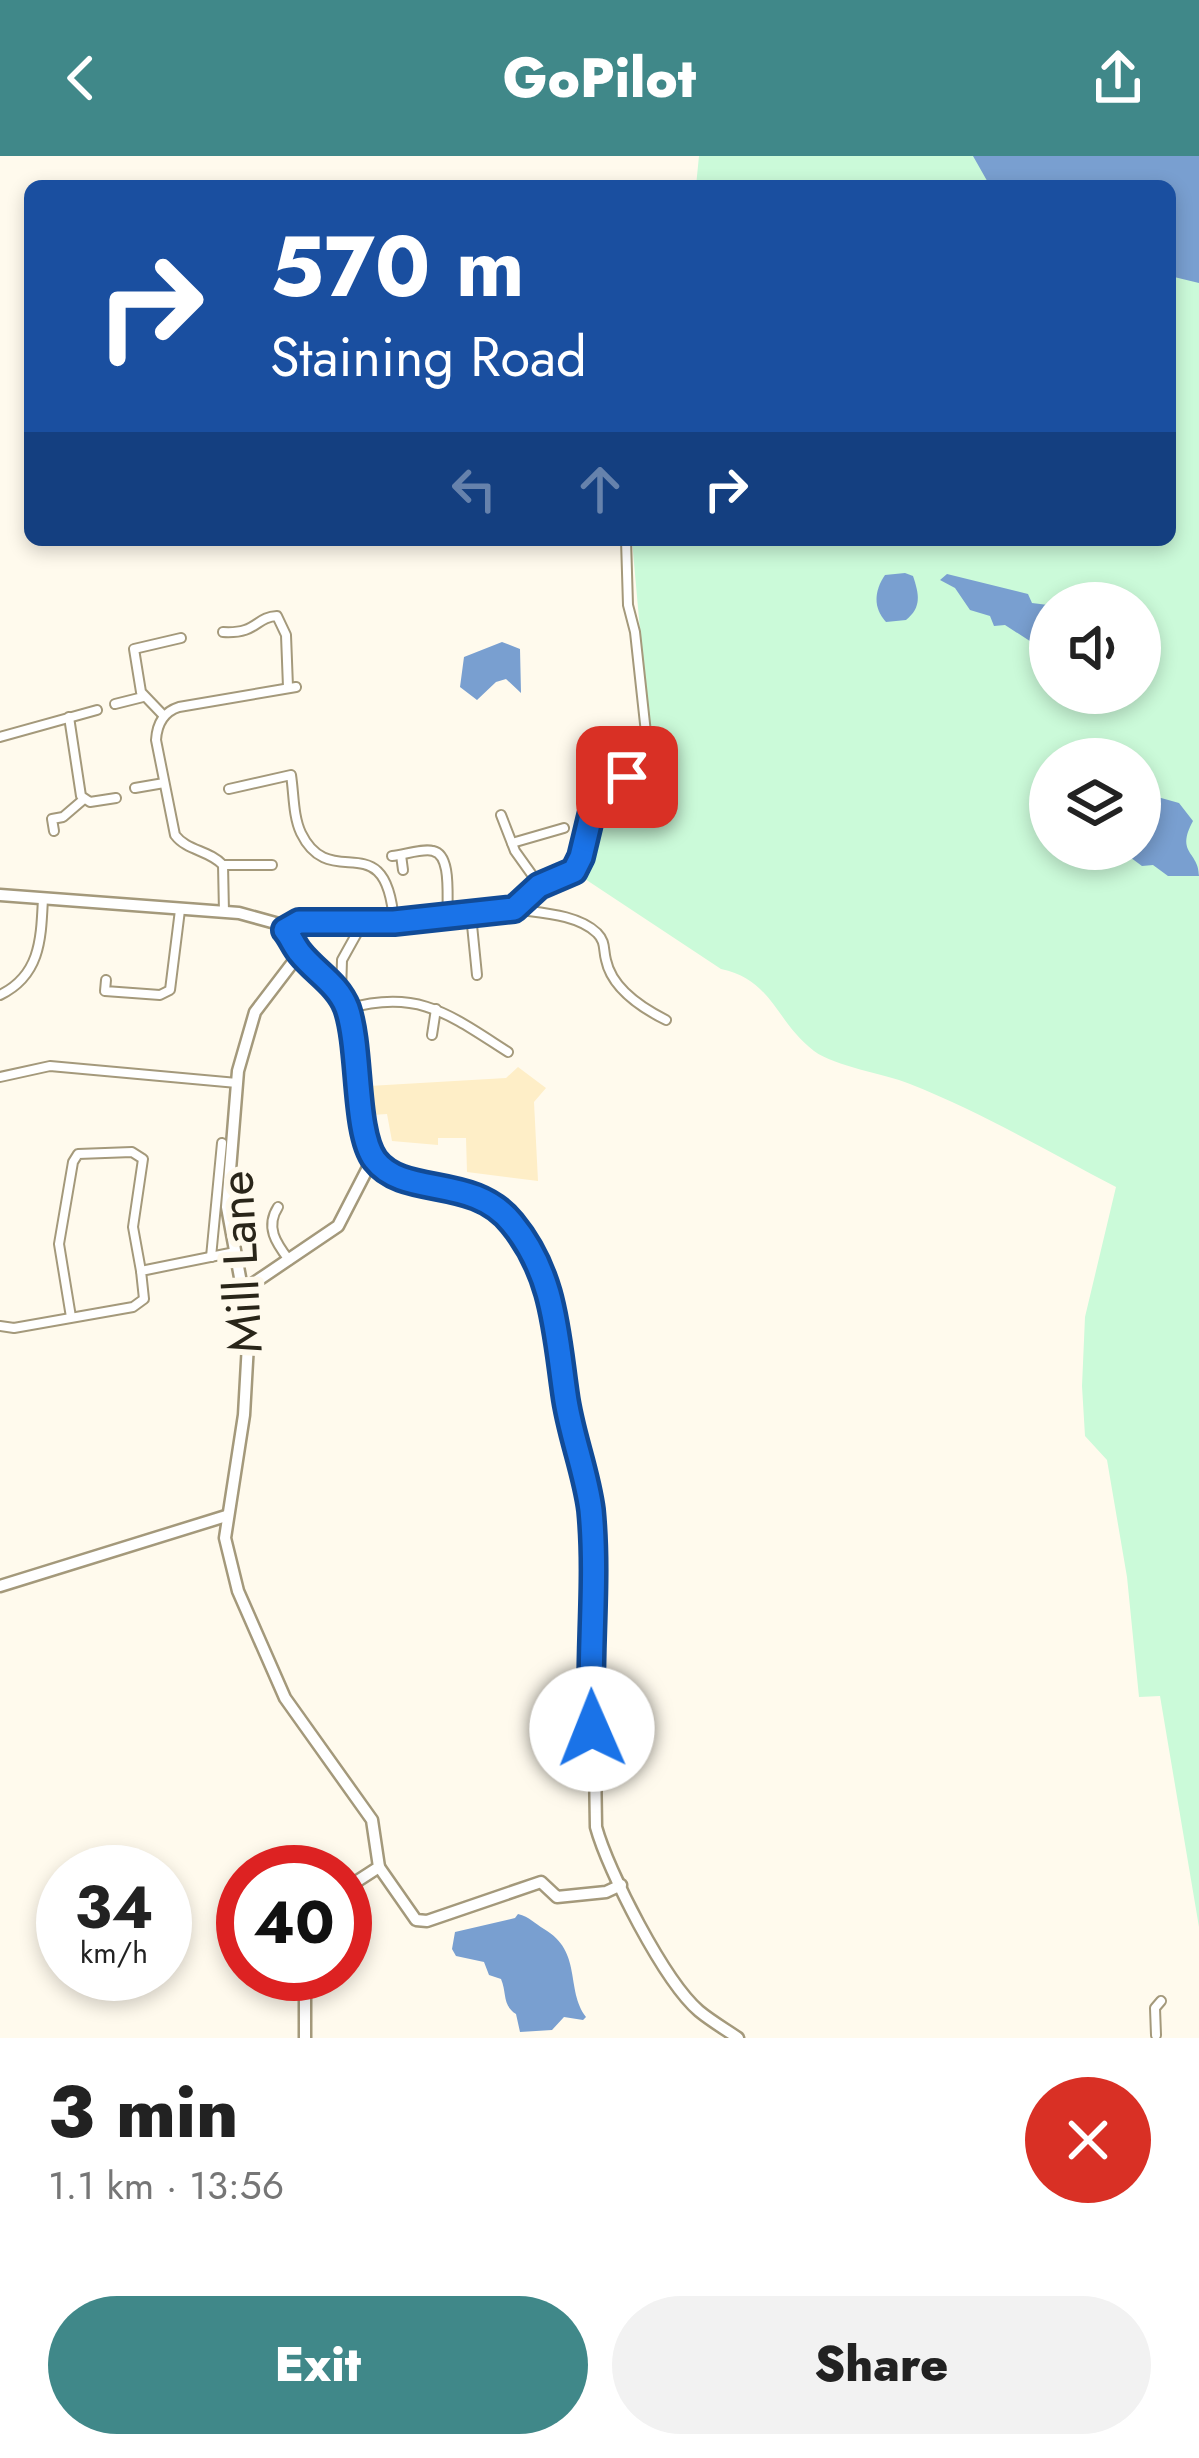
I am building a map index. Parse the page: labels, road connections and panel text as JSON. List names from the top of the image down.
{
  "streets": {
    "street": ["Mill Lane"]
  },
  "page": {
    "header": "GoPilot",
    "turn": ["570 m", "Staining Road"],
    "speed": "34 km/h",
    "limit": "40",
    "heading": ["3 min", "1.1 km · 13:56"],
    "buttons": ["Exit", "Share"]
  }
}
